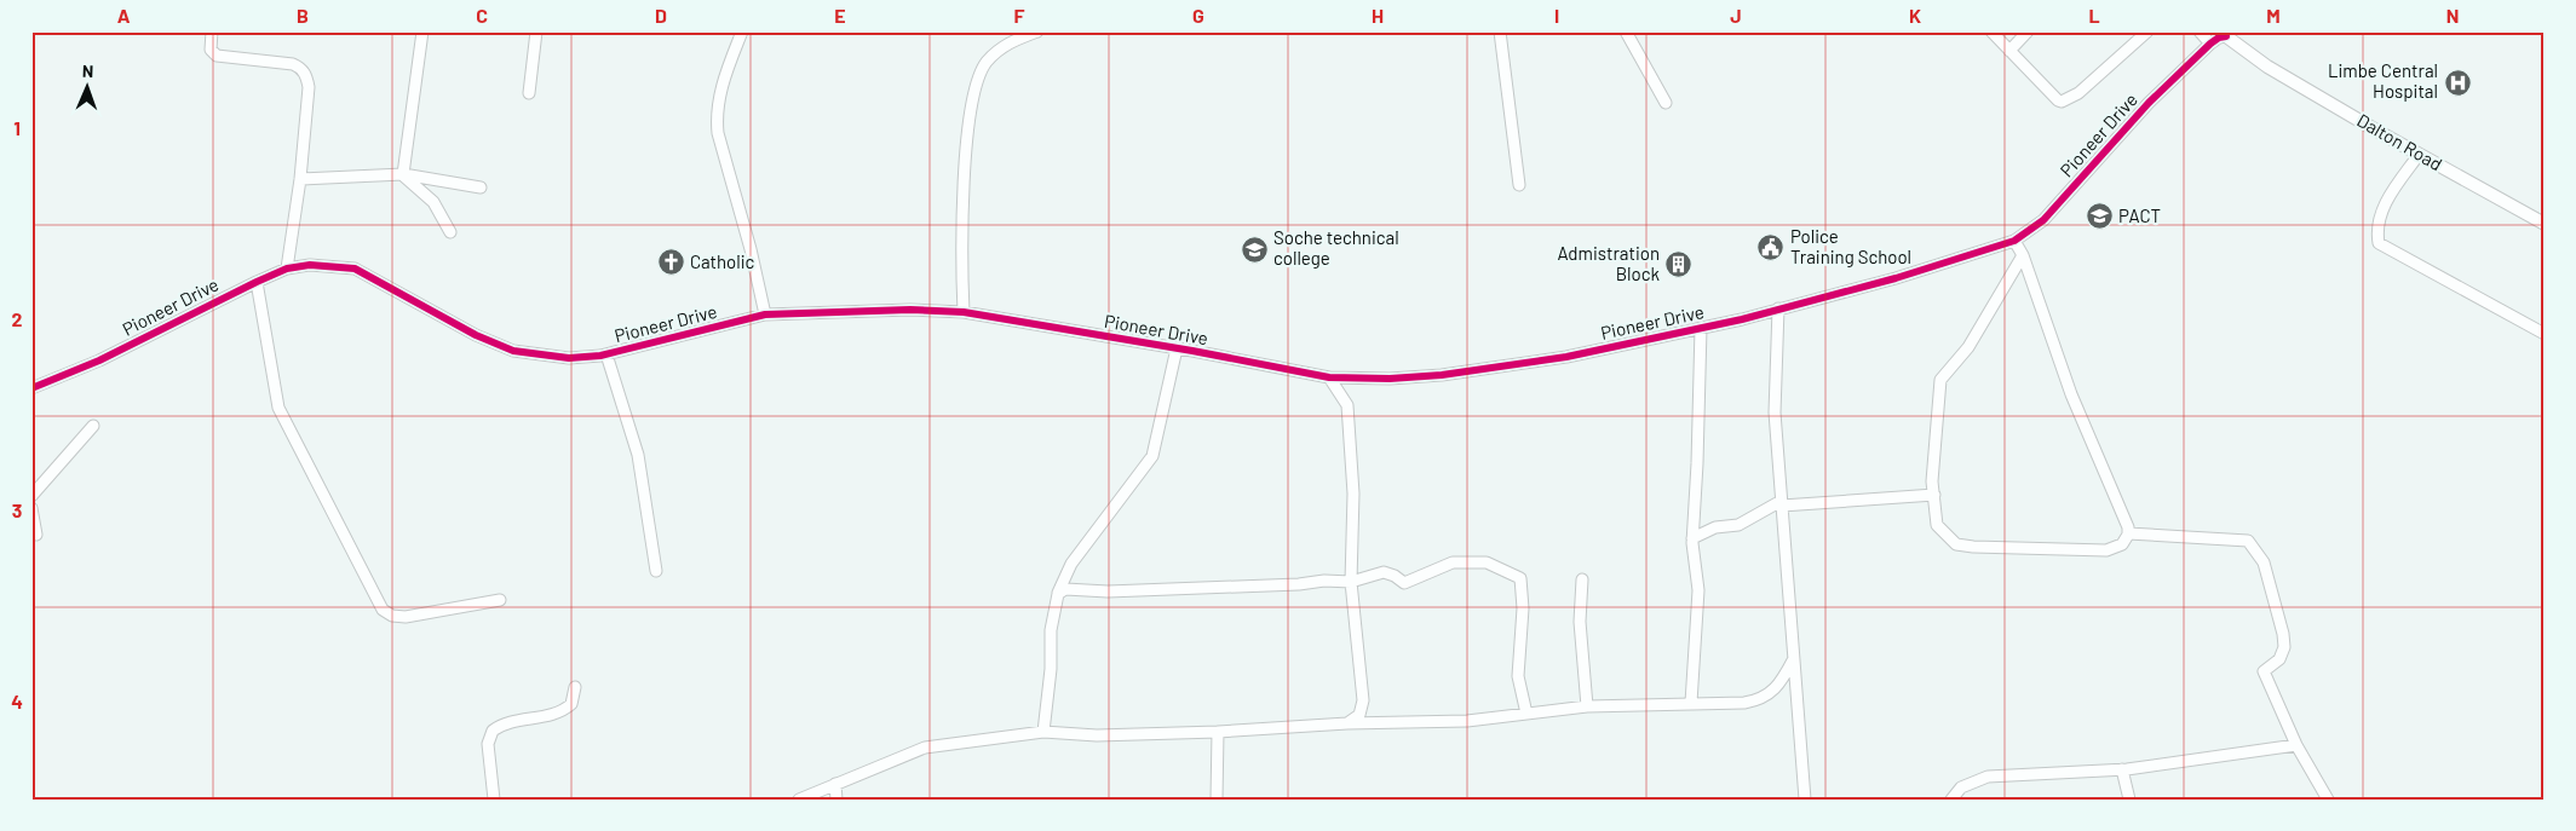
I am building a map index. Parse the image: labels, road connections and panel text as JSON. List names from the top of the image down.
{
  "streets": {
    "main road": ["Dalton Road"],
    "street": ["Pioneer Drive"]
  },
  "crossings": [
    ["Pioneer Drive", "Dalton Road"]
  ],
  "places": {
    "hospital": ["Limbe Central Hospital"],
    "school or university": ["PACT", "Soche technical college"],
    "public building": ["Police Training School"],
    "church": ["Catholic"],
    "building": ["Admistration Block"]
  },
  "north": "top",
  "grid": {
    "columns": [
      "A",
      "B",
      "C",
      "D",
      "E",
      "F",
      "G",
      "H",
      "I",
      "J",
      "K",
      "L",
      "M",
      "N"
    ],
    "rows": [
      "1",
      "2",
      "3",
      "4"
    ]
  }
}
